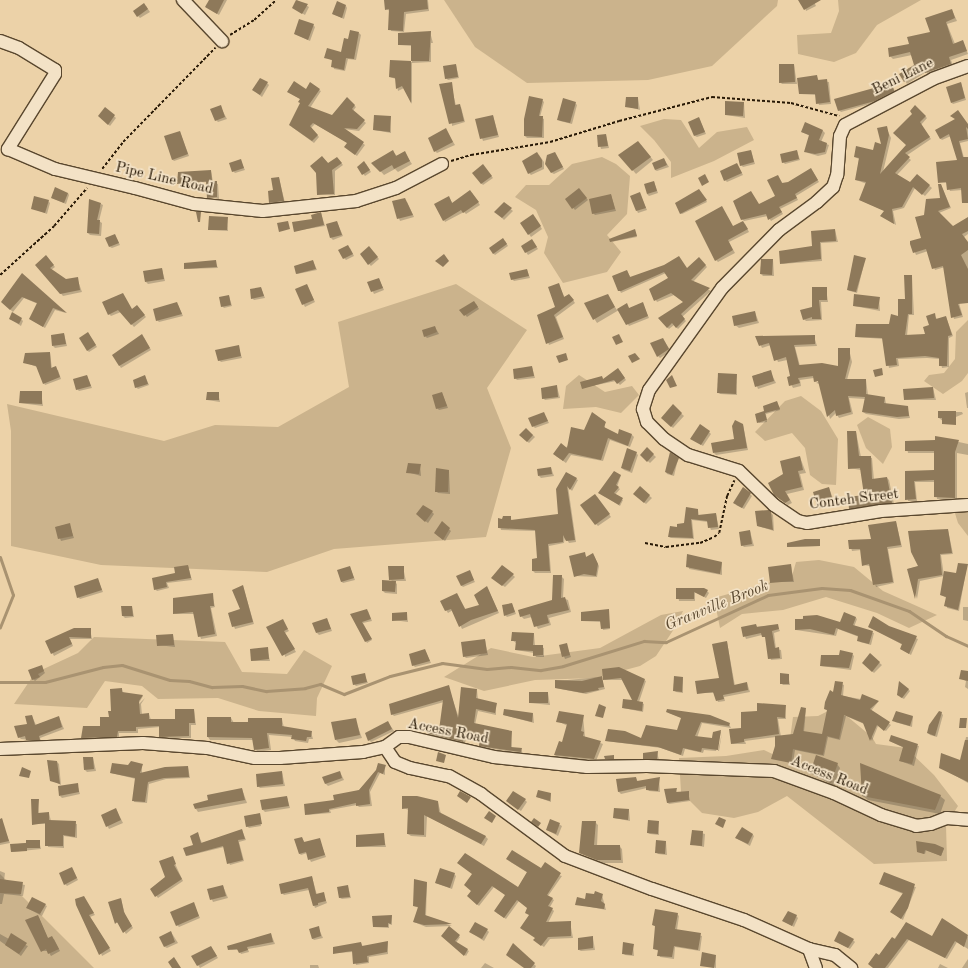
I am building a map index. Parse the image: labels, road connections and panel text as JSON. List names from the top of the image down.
{
  "streets": {
    "street": [
      "Beni Lane",
      "Pipe Line Road",
      "Conteh Street",
      "Access Road"
    ]
  },
  "water": ["Granville Brook"]
}
